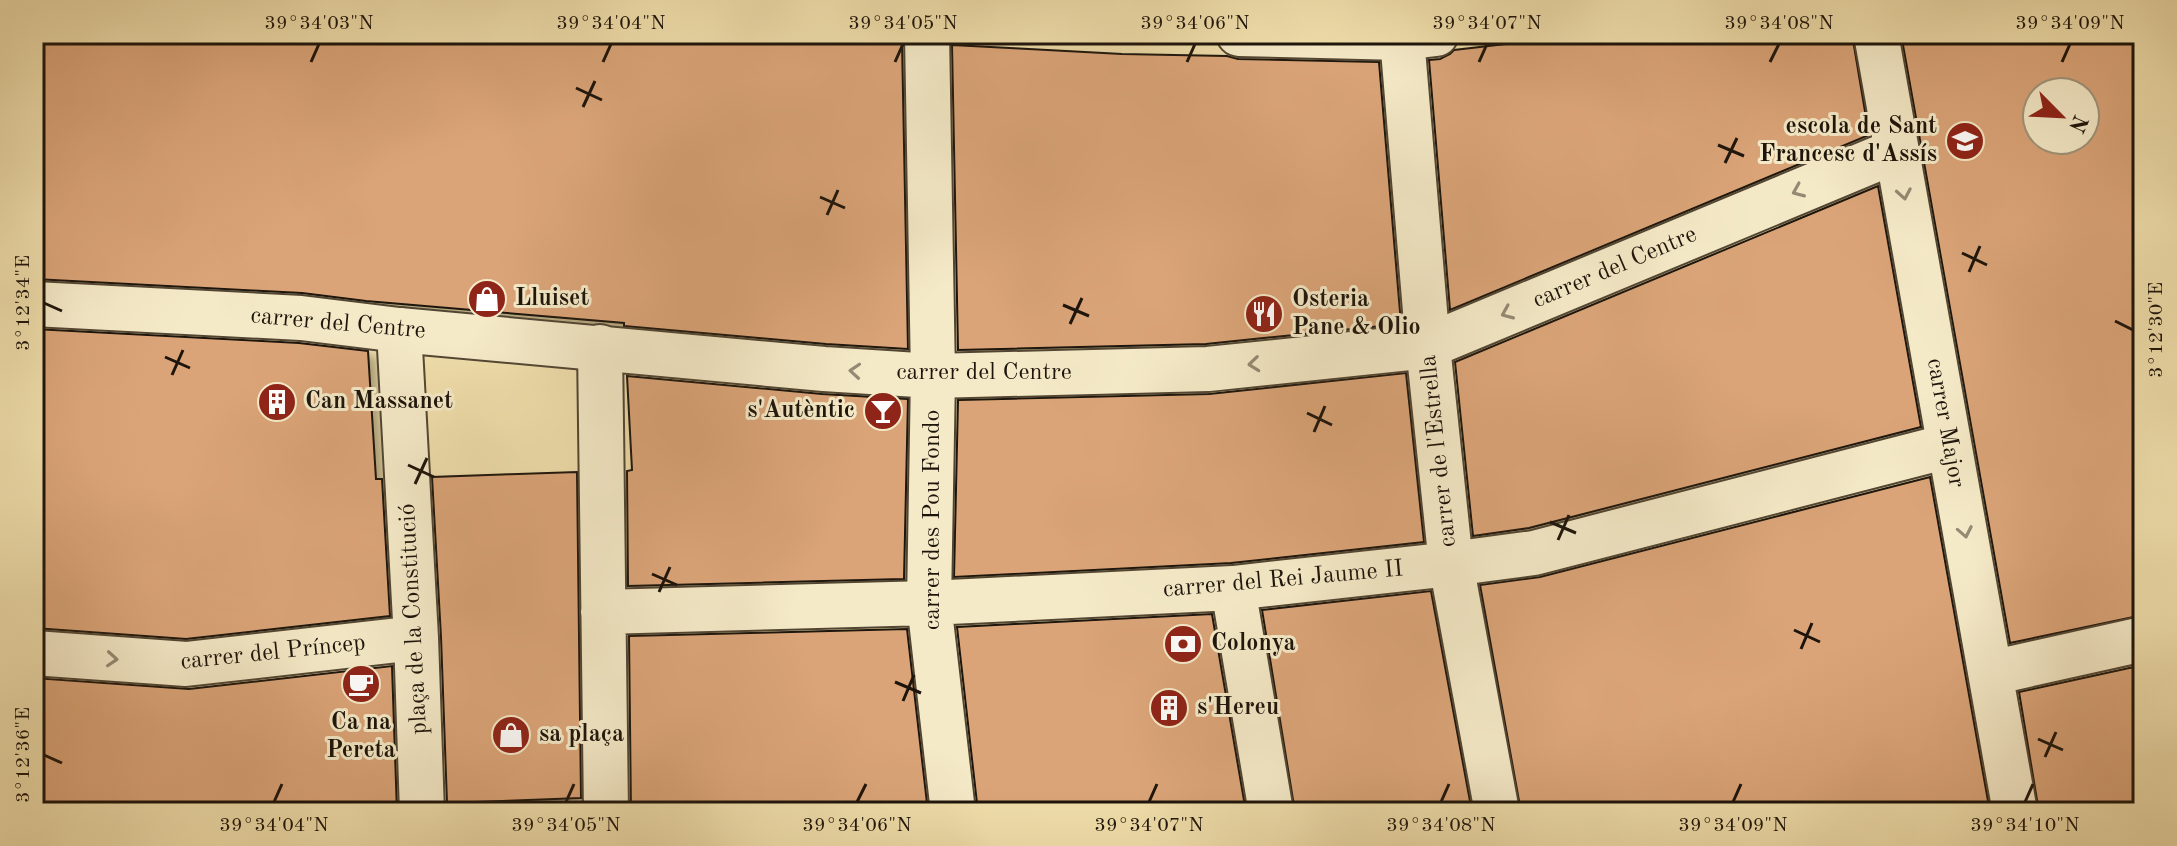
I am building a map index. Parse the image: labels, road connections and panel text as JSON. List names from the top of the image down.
{
  "streets": {
    "street": [
      "carrer del Centre",
      "carrer Major",
      "carrer de l'Estrella",
      "carrer des Pou Fondo",
      "carrer del Rei Jaume II",
      "plaça de la Constitució",
      "carrer del Príncep"
    ]
  },
  "crossings": [
    ["carrer del Centre", "carrer Major"],
    ["carrer del Centre", "carrer de l'Estrella"],
    ["carrer del Centre", "carrer des Pou Fondo"],
    ["carrer del Centre", "plaça de la Constitució"],
    ["carrer Major", "carrer del Rei Jaume II"],
    ["carrer de l'Estrella", "carrer del Rei Jaume II"],
    ["carrer des Pou Fondo", "carrer del Rei Jaume II"],
    ["plaça de la Constitució", "carrer del Príncep"]
  ],
  "one_way": ["carrer del Centre", "carrer Major", "carrer del Príncep"],
  "places": {
    "school or university": ["escola de Sant Francesc d'Assís"],
    "shop": ["Lluiset", "sa plaça"],
    "restaurant": ["Osteria Pane & Olio"],
    "building": ["Can Massanet", "s'Hereu"],
    "bar": ["s'Autèntic"],
    "bank": ["Colonya"],
    "cafe": ["Ca na Pereta"]
  },
  "north": "bottom right",
  "coordinates": [
    "39°34'03\"N",
    "39°34'04\"N",
    "39°34'05\"N",
    "39°34'06\"N",
    "39°34'07\"N",
    "39°34'08\"N",
    "39°34'09\"N",
    "3°12'34\"E",
    "3°12'30\"E",
    "3°12'36\"E",
    "39°34'10\"N"
  ]
}
